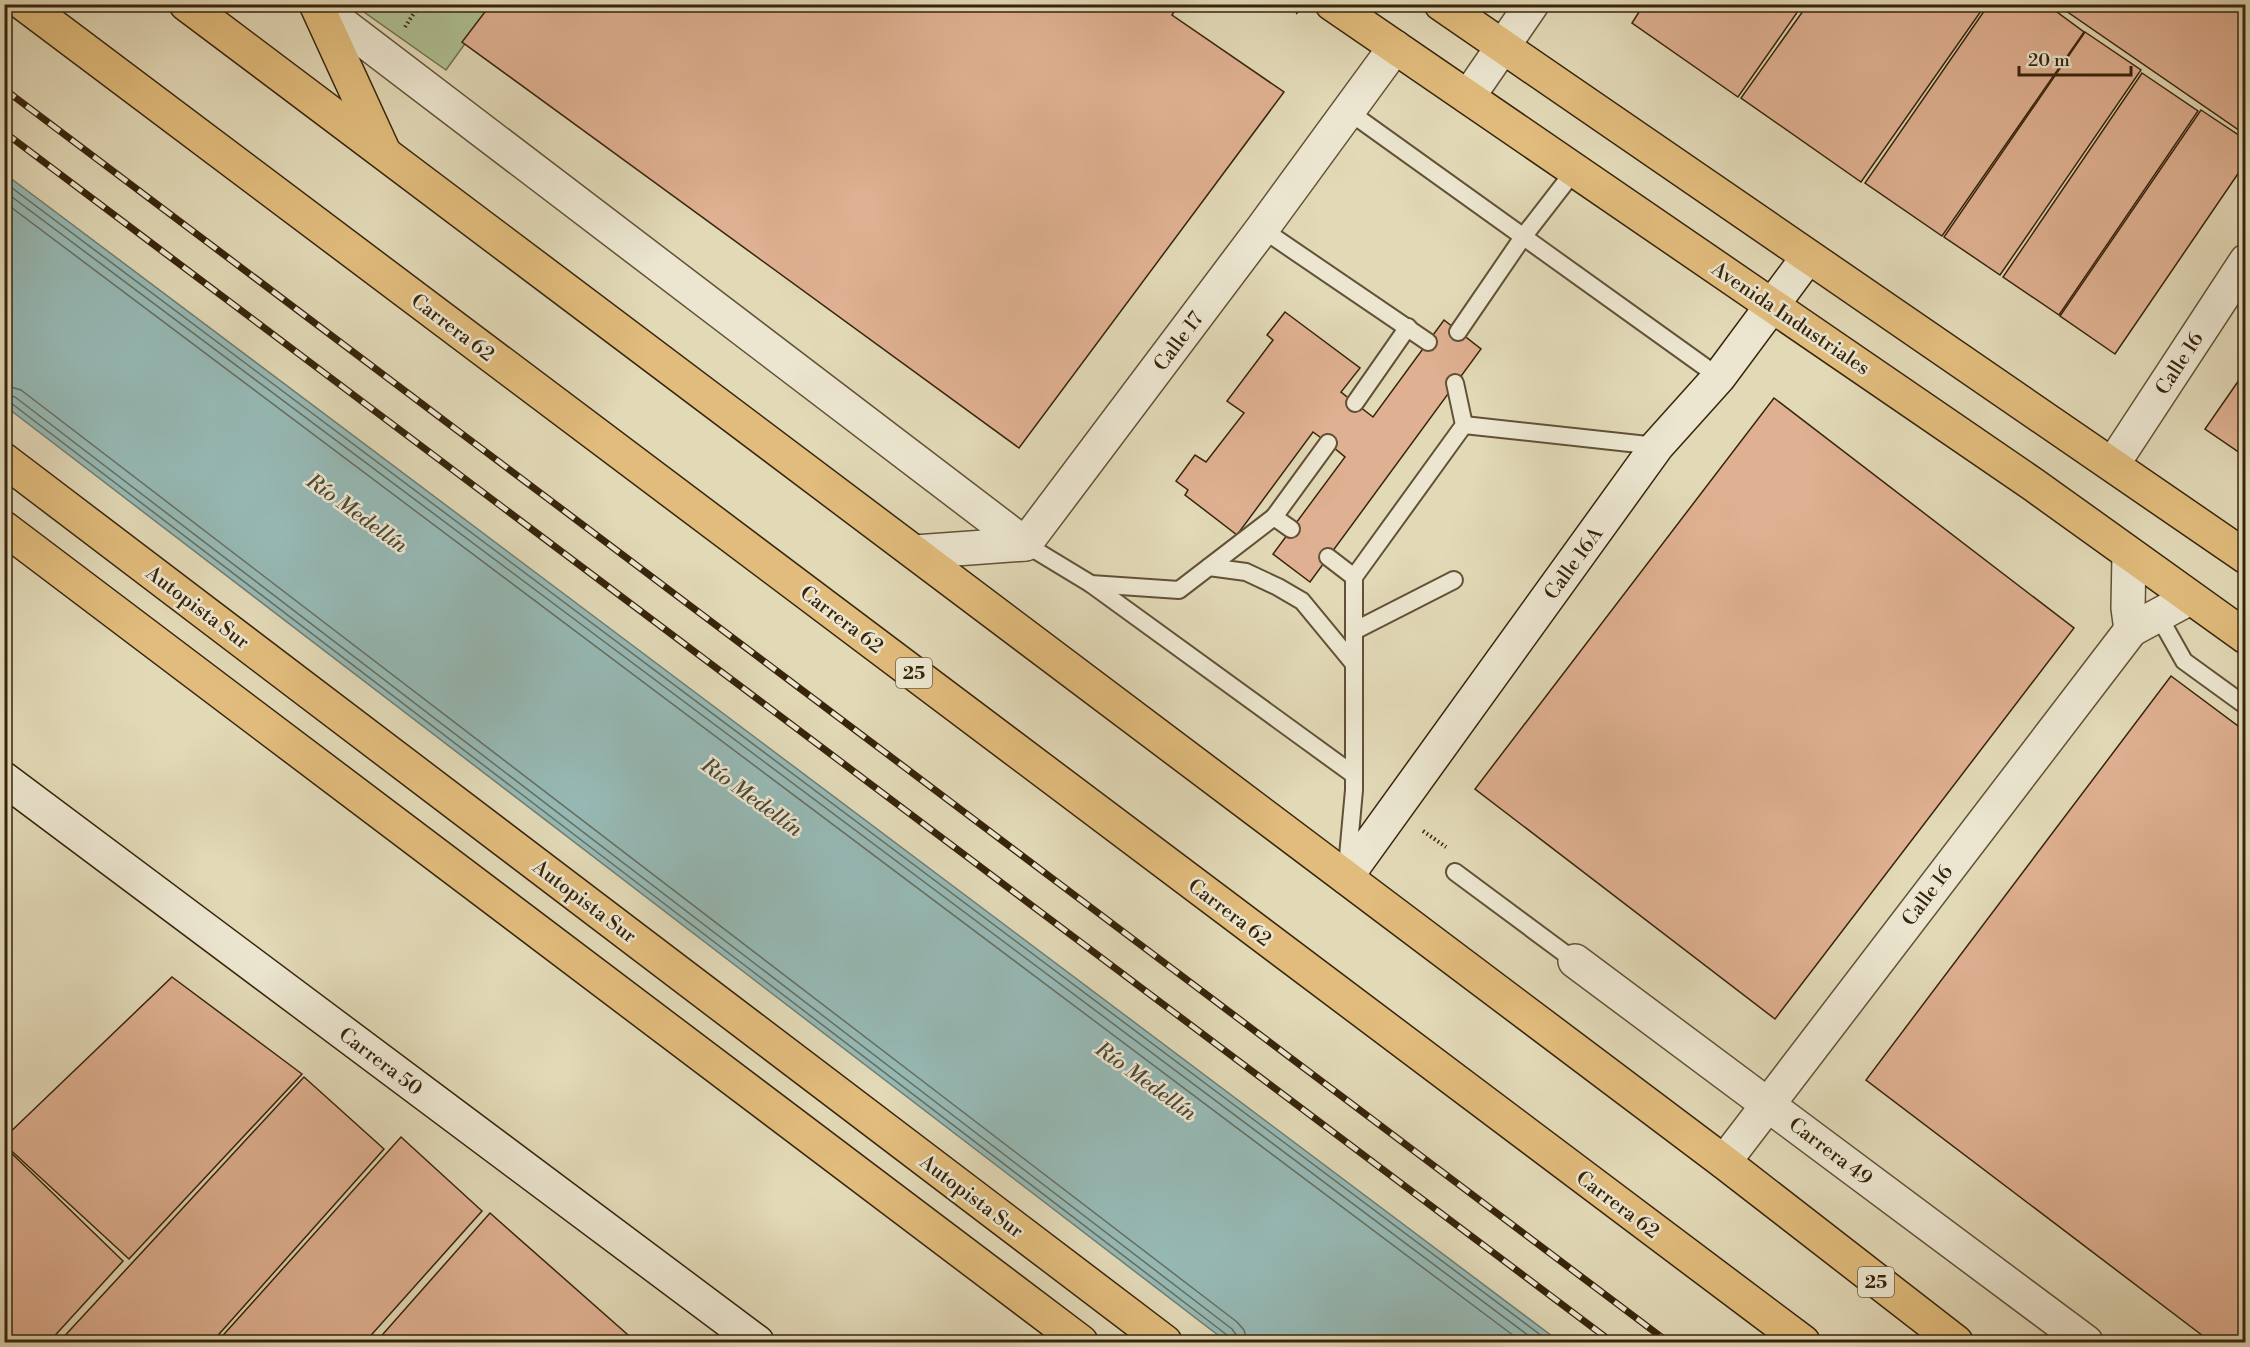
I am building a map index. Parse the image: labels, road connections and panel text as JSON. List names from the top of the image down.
{
  "streets": {
    "main road": [
      "Avenida Industriales",
      "Carrera 62",
      "Autopista Sur",
      "25"
    ],
    "street": [
      "Calle 17",
      "Calle 16",
      "Calle 16A",
      "Carrera 50",
      "Carrera 49"
    ]
  },
  "crossings": [
    ["Avenida Industriales", "Calle 17"],
    ["Avenida Industriales", "Calle 16"],
    ["Avenida Industriales", "Calle 16A"],
    ["Calle 16", "25"],
    ["Calle 16", "Carrera 49"],
    ["Calle 16A", "25"]
  ],
  "water": ["Río Medellín"],
  "scale_bar": "20 m"
}
